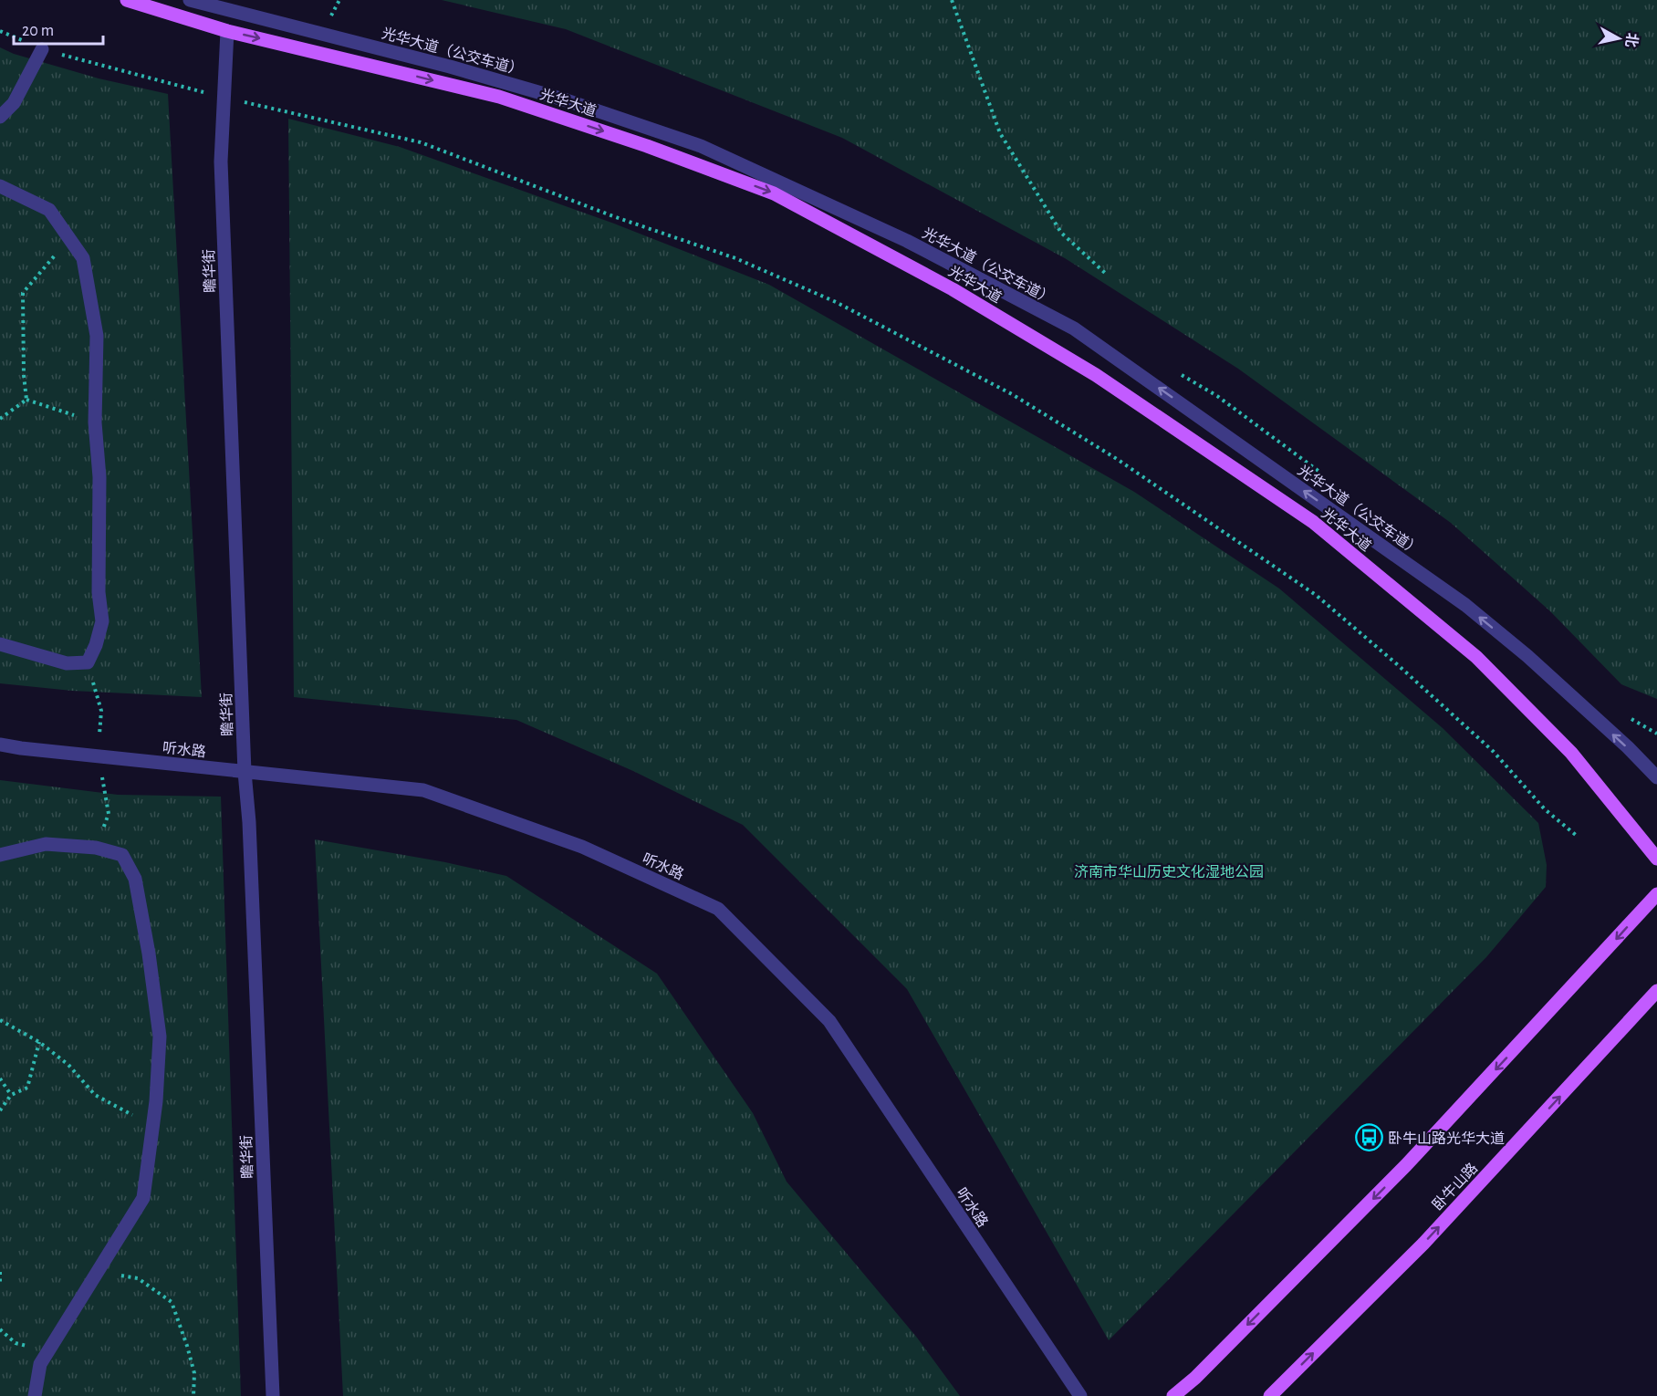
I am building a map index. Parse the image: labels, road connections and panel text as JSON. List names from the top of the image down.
{
  "streets": {
    "main road": ["光华大道", "卧牛山路"],
    "street": ["光华大道（公交车道）", "瞻华街", "听水路"]
  },
  "crossings": [
    ["光华大道", "瞻华街"],
    ["瞻华街", "听水路"]
  ],
  "one_way": ["光华大道（公交车道）", "光华大道"],
  "parks": ["济南市华山历史文化湿地公园"],
  "places": {
    "bus stop": ["卧牛山路光华大道"]
  },
  "scale_bar": "20 m",
  "north": "right"
}
